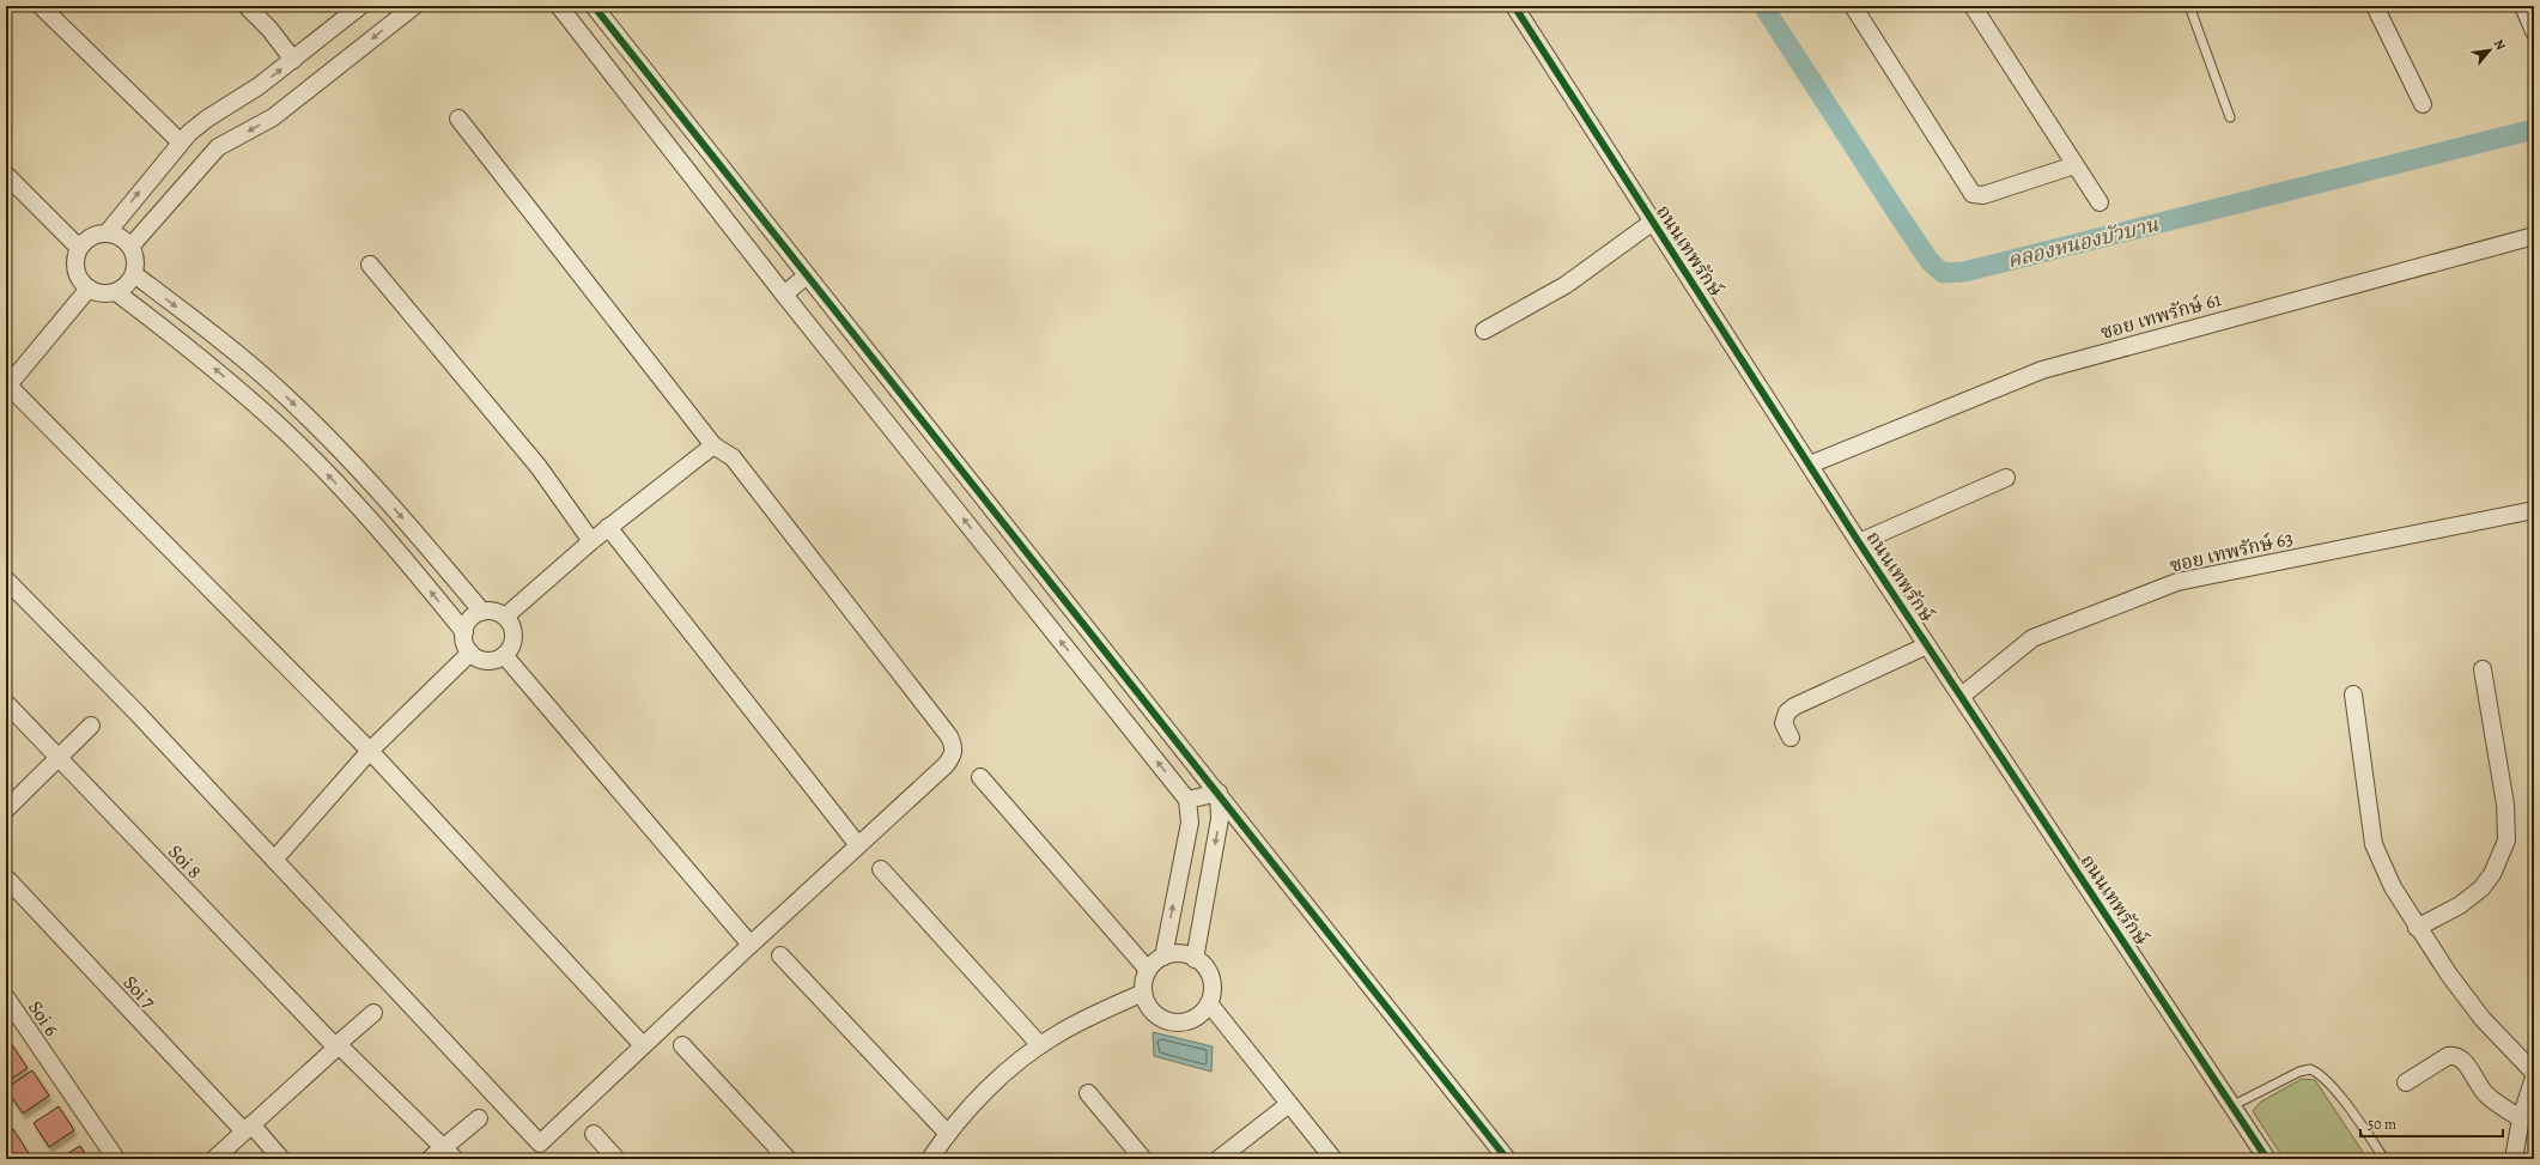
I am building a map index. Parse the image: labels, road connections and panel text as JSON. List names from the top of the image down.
{
  "streets": {
    "street": [
      "ถนนเทพรักษ์",
      "ซอย เทพรักษ์ 61",
      "ซอย เทพรักษ์ 63",
      "Soi 8",
      "Soi 7",
      "Soi 6"
    ]
  },
  "crossings": [
    ["ถนนเทพรักษ์", "ซอย เทพรักษ์ 61"],
    ["ถนนเทพรักษ์", "ซอย เทพรักษ์ 63"]
  ],
  "water": ["คลองหนองบัวบาน"],
  "scale_bar": "50 m",
  "north": "top right"
}
